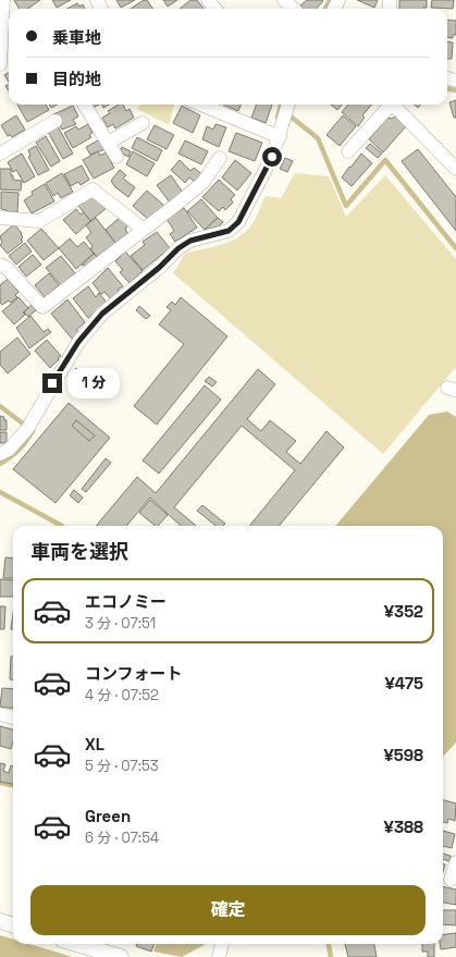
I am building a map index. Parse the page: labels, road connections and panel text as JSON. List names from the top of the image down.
{
  "page": {
    "banner": ["乗車地", "目的地"],
    "bubble": "1 分",
    "heading": "車両を選択",
    "list": [
      {
        "name": "エコノミー",
        "note": "3 分 · 07:51",
        "value": "¥352"
      },
      {
        "name": "コンフォート",
        "note": "4 分 · 07:52",
        "value": "¥475"
      },
      {
        "name": "XL",
        "note": "5 分 · 07:53",
        "value": "¥598"
      },
      {
        "name": "Green",
        "note": "6 分 · 07:54",
        "value": "¥388"
      }
    ],
    "buttons": "確定"
  }
}
